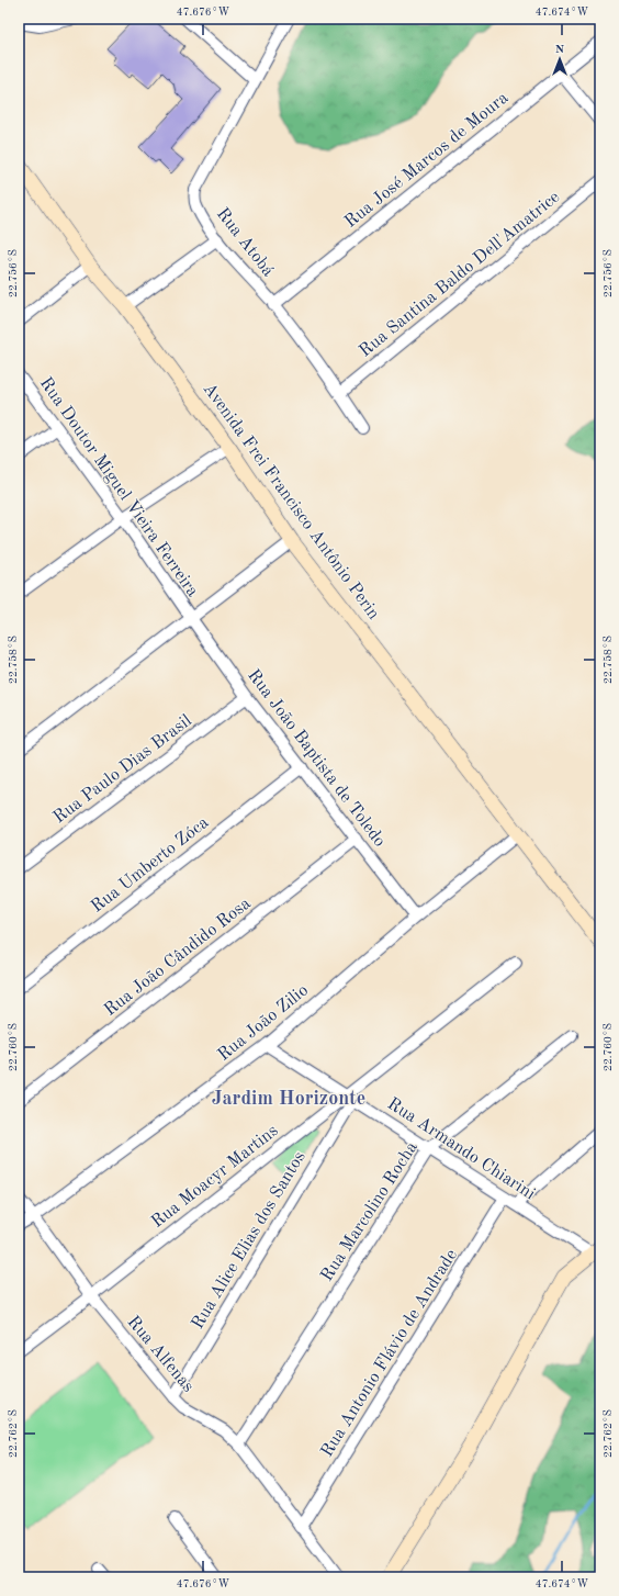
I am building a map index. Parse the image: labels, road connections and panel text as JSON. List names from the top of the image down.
{
  "streets": {
    "street": [
      "Rua José Marcos de Moura",
      "Rua Atobá",
      "Rua Santina Baldo Dell'Amatrice",
      "Rua Doutor Miguel Vieira Ferreira",
      "Avenida Frei Francisco Antônio Perin",
      "Rua João Baptista de Toledo",
      "Rua Paulo Dias Brasil",
      "Rua Umberto Zóca",
      "Rua João Cândido Rosa",
      "Rua João Zilio",
      "Rua Armando Chiarini",
      "Rua Moacyr Martins",
      "Rua Marcolino Rocha",
      "Rua Alice Elias dos Santos",
      "Rua Antonio Flávio de Andrade",
      "Rua Alfenas"
    ]
  },
  "crossings": [
    ["Rua José Marcos de Moura", "Rua Atobá"],
    ["Rua Atobá", "Rua Santina Baldo Dell'Amatrice"],
    ["Rua Doutor Miguel Vieira Ferreira", "Rua João Baptista de Toledo"],
    ["Avenida Frei Francisco Antônio Perin", "Rua João Zilio"],
    ["Rua João Baptista de Toledo", "Rua Paulo Dias Brasil"],
    ["Rua João Baptista de Toledo", "Rua Umberto Zóca"],
    ["Rua João Baptista de Toledo", "Rua João Cândido Rosa"],
    ["Rua João Baptista de Toledo", "Rua João Zilio"],
    ["Rua João Zilio", "Rua Armando Chiarini"],
    ["Rua João Zilio", "Rua Alfenas"],
    ["Rua Armando Chiarini", "Rua Moacyr Martins"],
    ["Rua Armando Chiarini", "Rua Marcolino Rocha"],
    ["Rua Armando Chiarini", "Rua Alice Elias dos Santos"],
    ["Rua Armando Chiarini", "Rua Antonio Flávio de Andrade"],
    ["Rua Moacyr Martins", "Rua Alice Elias dos Santos"],
    ["Rua Moacyr Martins", "Rua Alfenas"],
    ["Rua Marcolino Rocha", "Rua Alfenas"],
    ["Rua Alice Elias dos Santos", "Rua Alfenas"],
    ["Rua Antonio Flávio de Andrade", "Rua Alfenas"]
  ],
  "districts": ["Jardim Horizonte"],
  "north": "top",
  "coordinates": [
    "47.676°W",
    "47.674°W",
    "22.756°S",
    "22.758°S",
    "22.760°S",
    "22.762°S"
  ]
}
